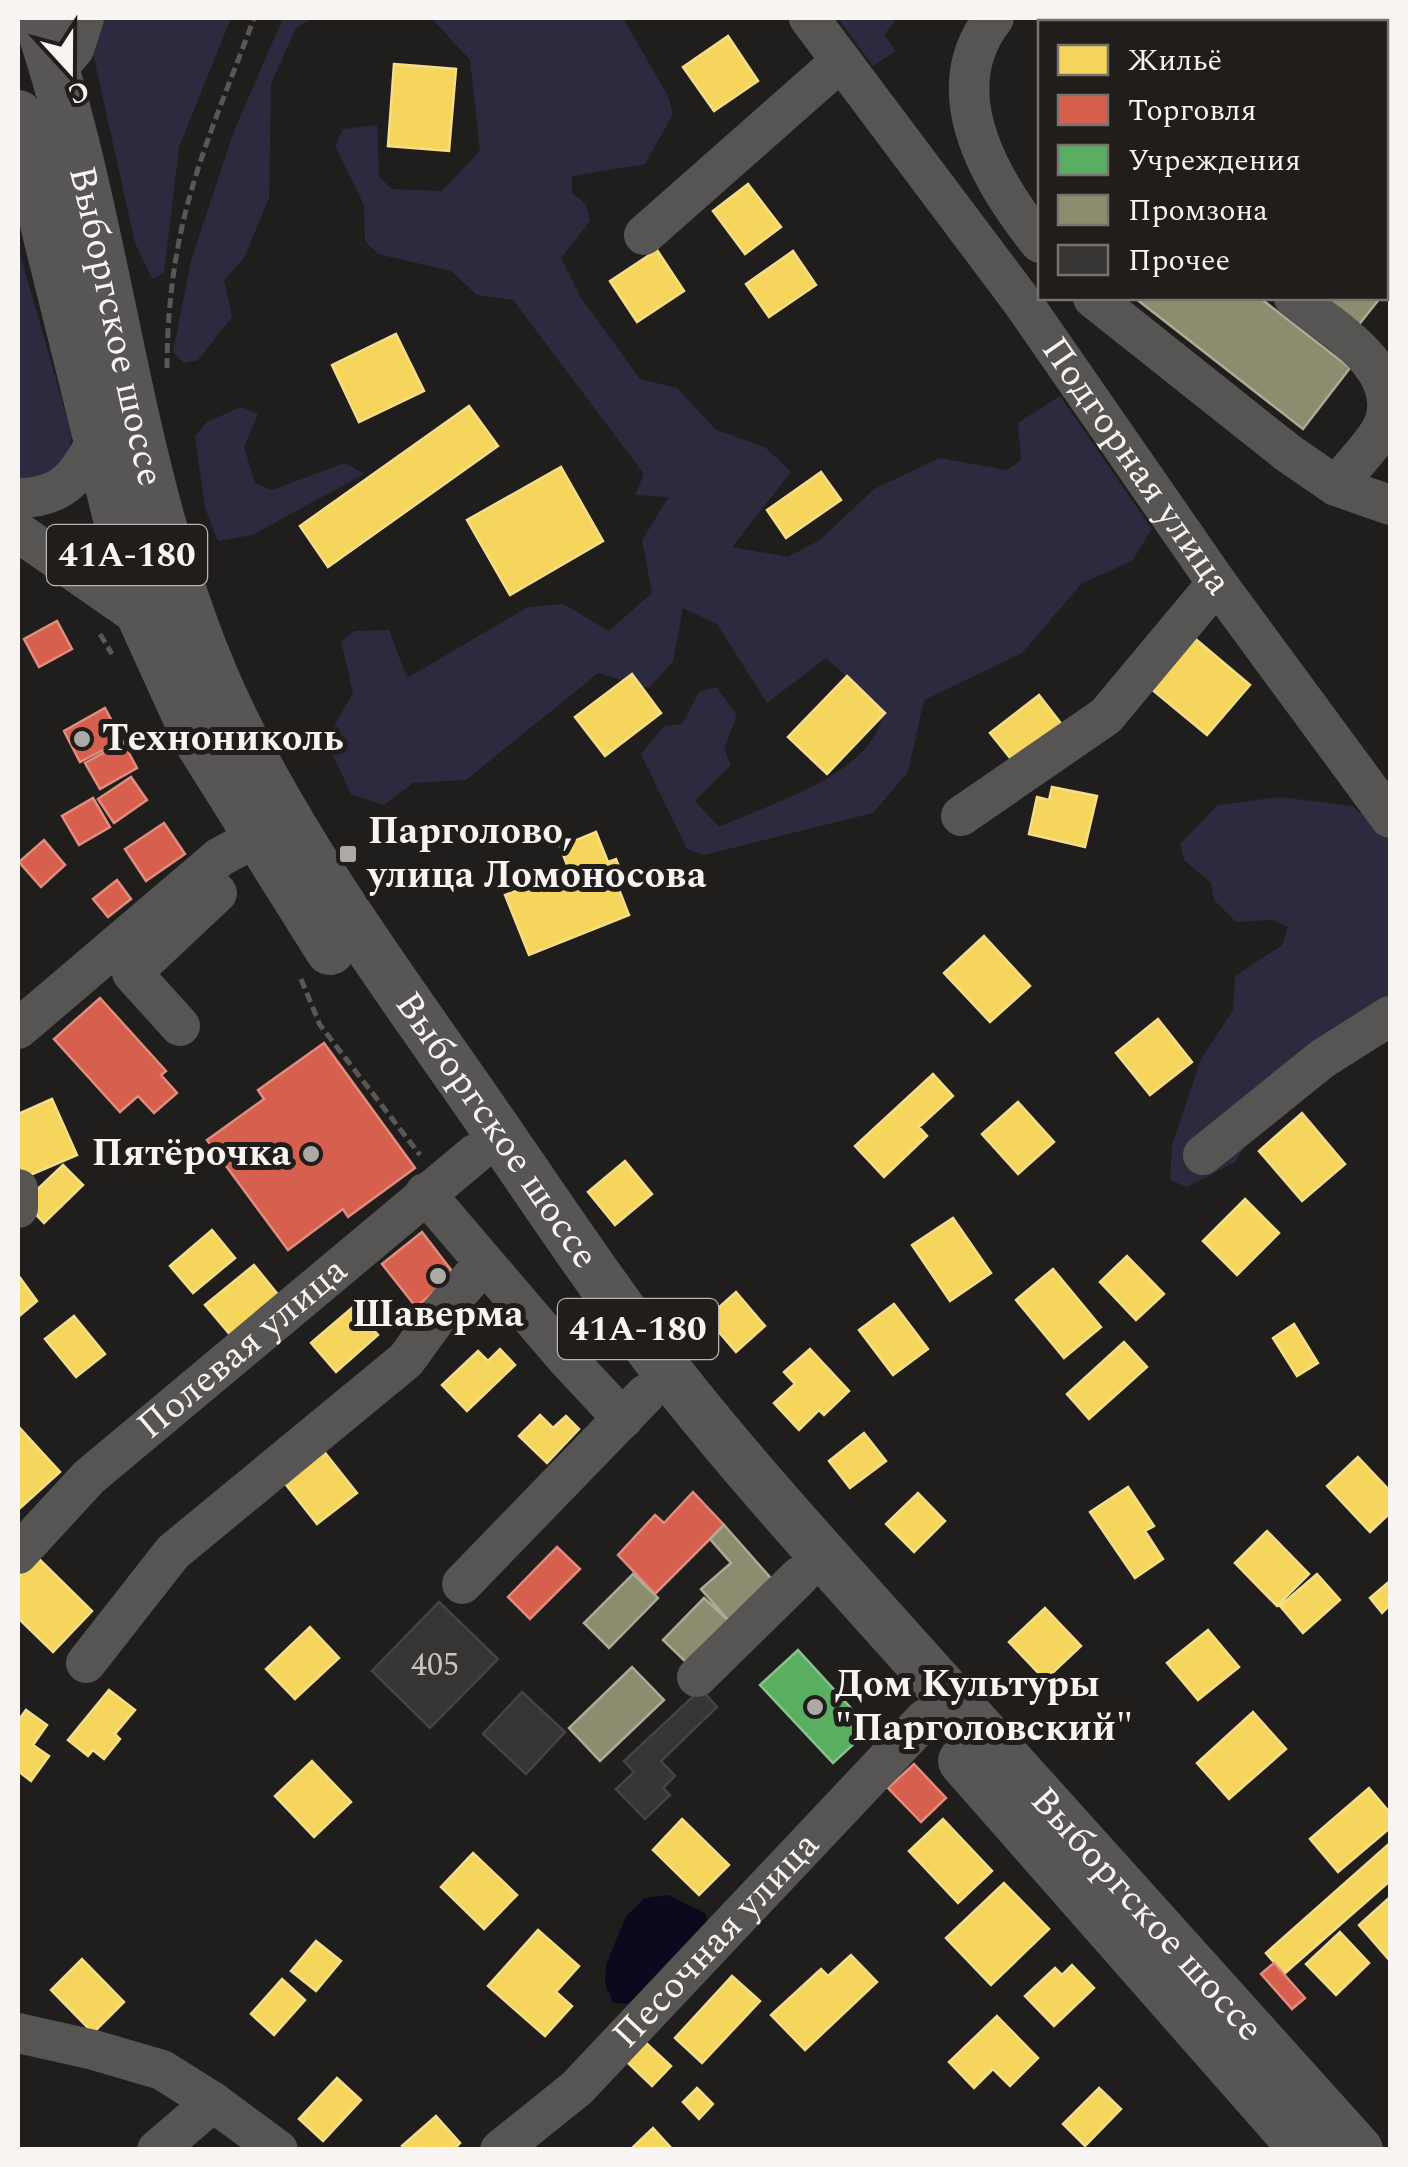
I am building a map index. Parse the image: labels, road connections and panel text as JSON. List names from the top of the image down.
{
  "streets": {
    "main road": ["Выборгское шоссе", "41А-180"],
    "street": ["Подгорная улица", "Полевая улица", "Песочная улица"]
  },
  "crossings": [
    ["Выборгское шоссе", "Полевая улица"],
    ["Выборгское шоссе", "Песочная улица"]
  ],
  "places": {
    "other": [
      "Технониколь",
      "Пятёрочка",
      "Шаверма",
      "Дом Культуры \"Парголовский\""
    ],
    "transit": ["Парголово, улица Ломоносова"]
  },
  "house_numbers": ["405"],
  "legend": [
    "Жильё",
    "Торговля",
    "Учреждения",
    "Промзона",
    "Прочее"
  ],
  "north": "bottom"
}
